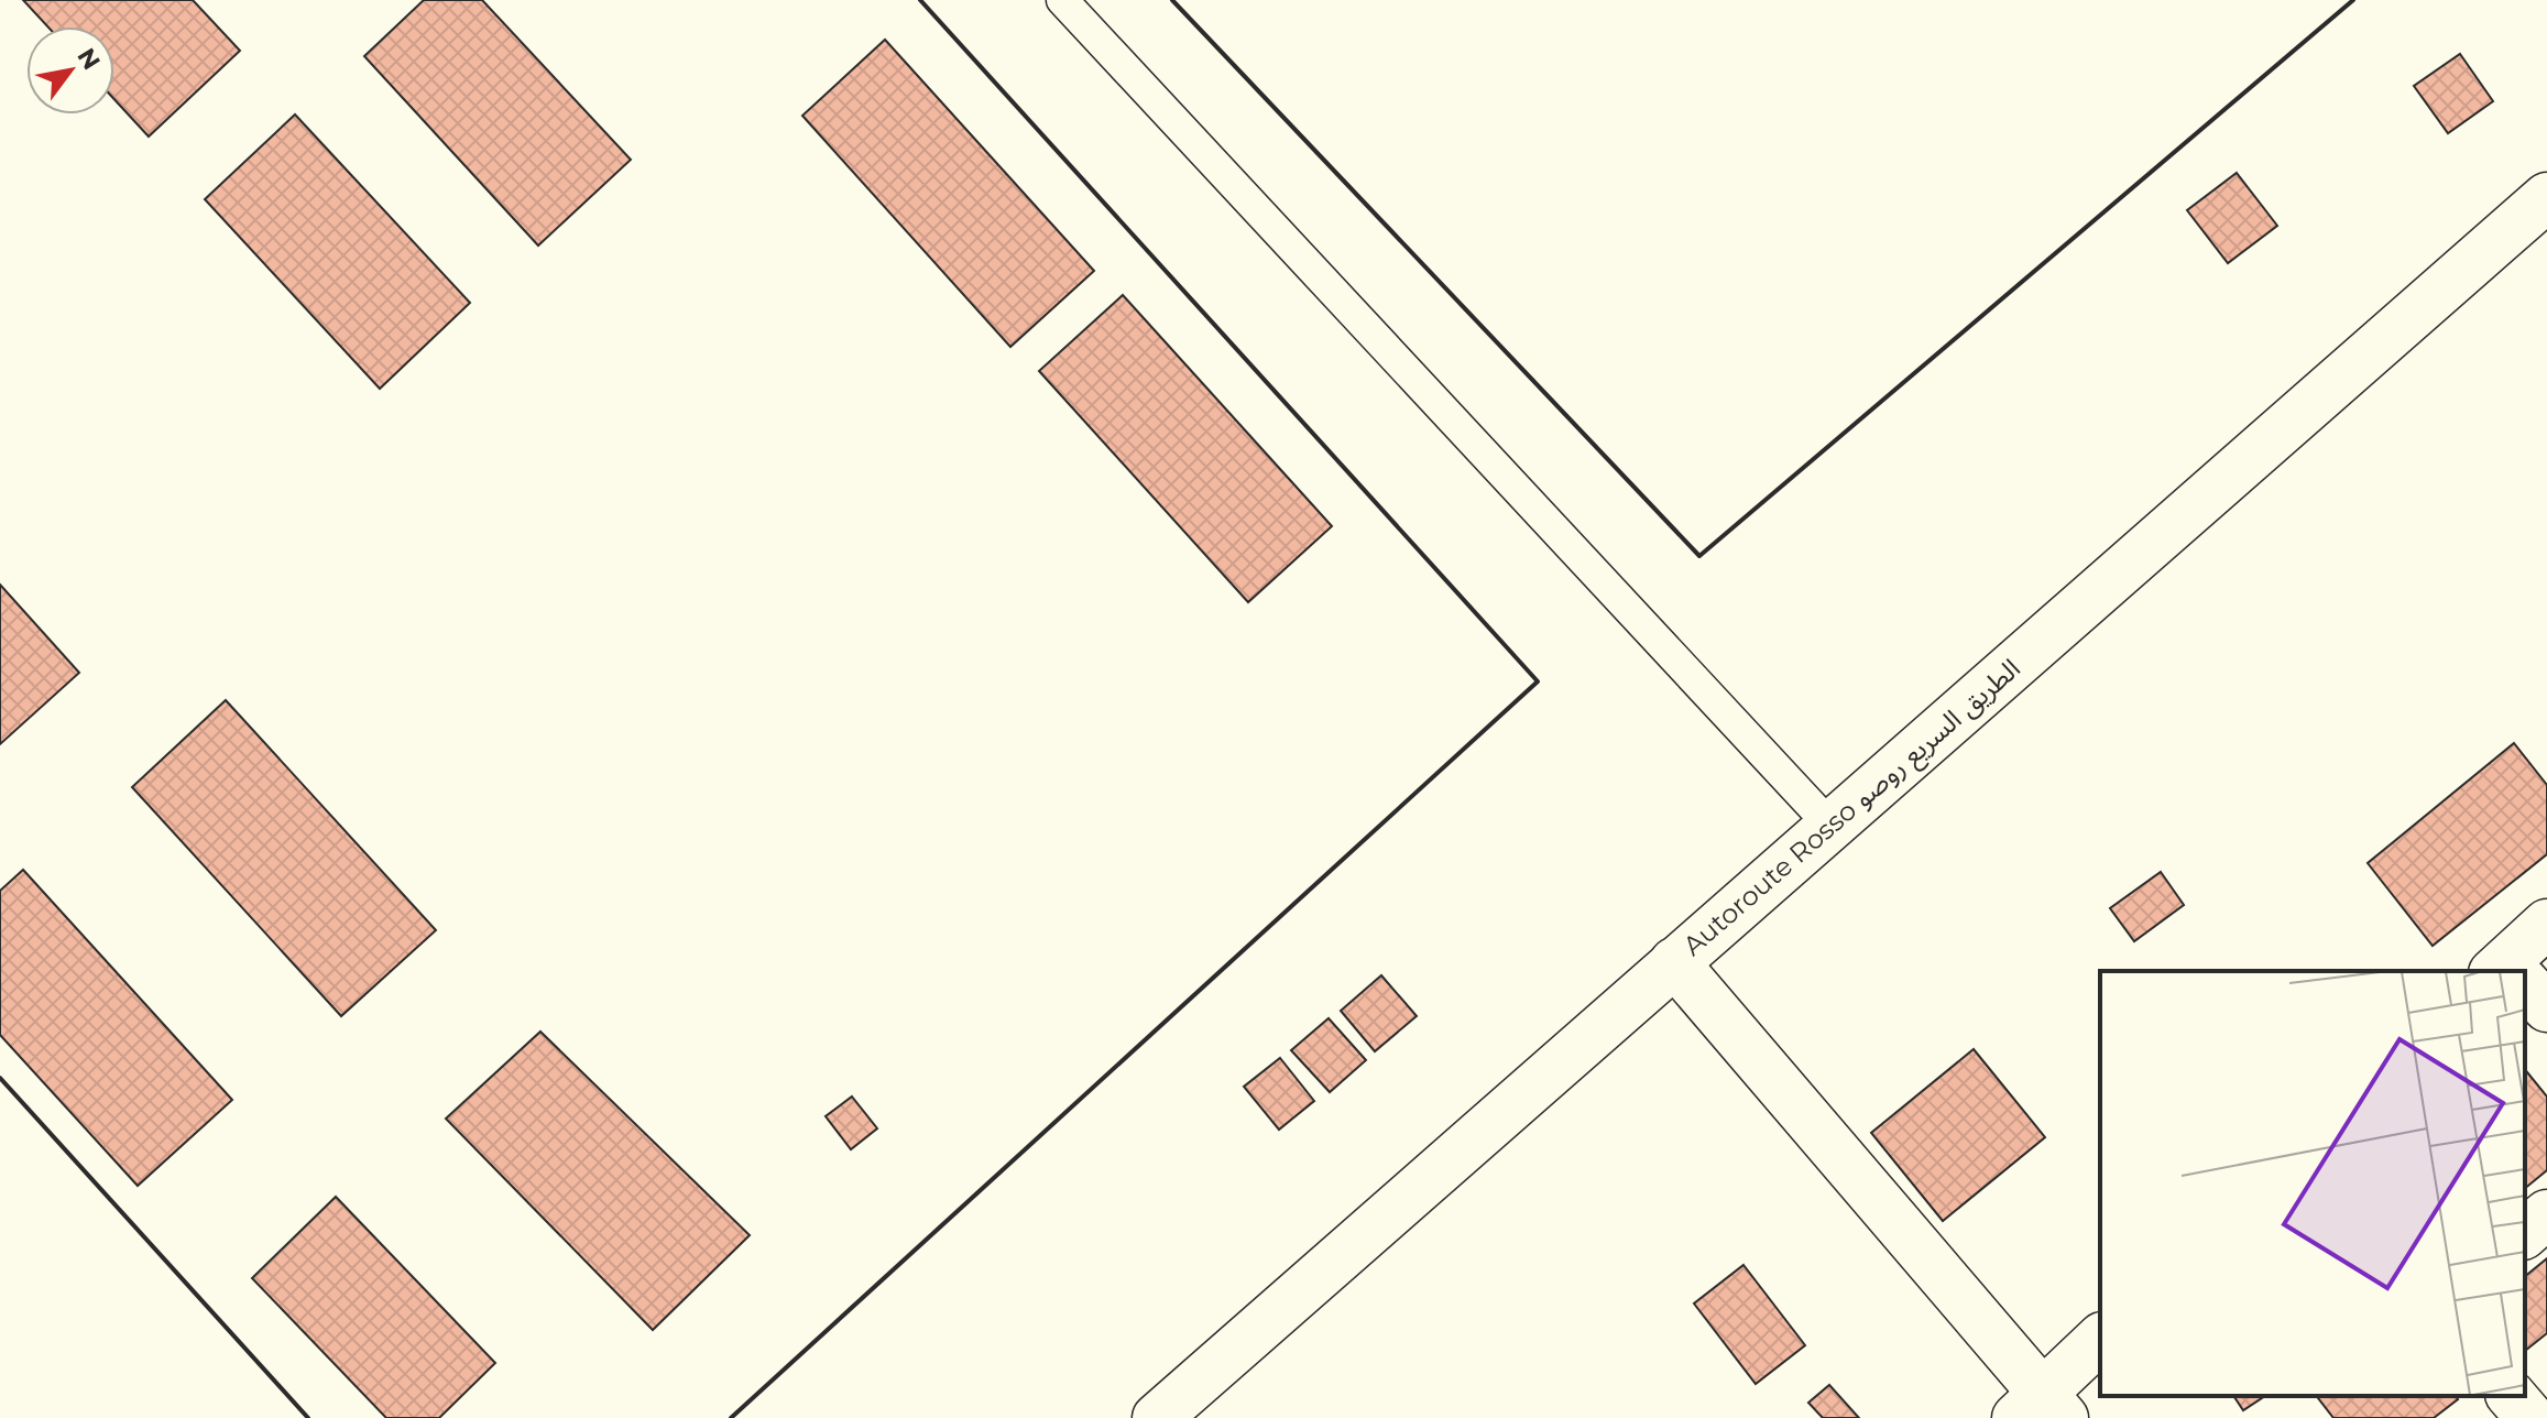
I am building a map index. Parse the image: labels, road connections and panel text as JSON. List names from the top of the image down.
{
  "streets": {
    "main road": ["Autoroute Rosso الطريق السريع روصو"]
  },
  "north": "top right"
}
